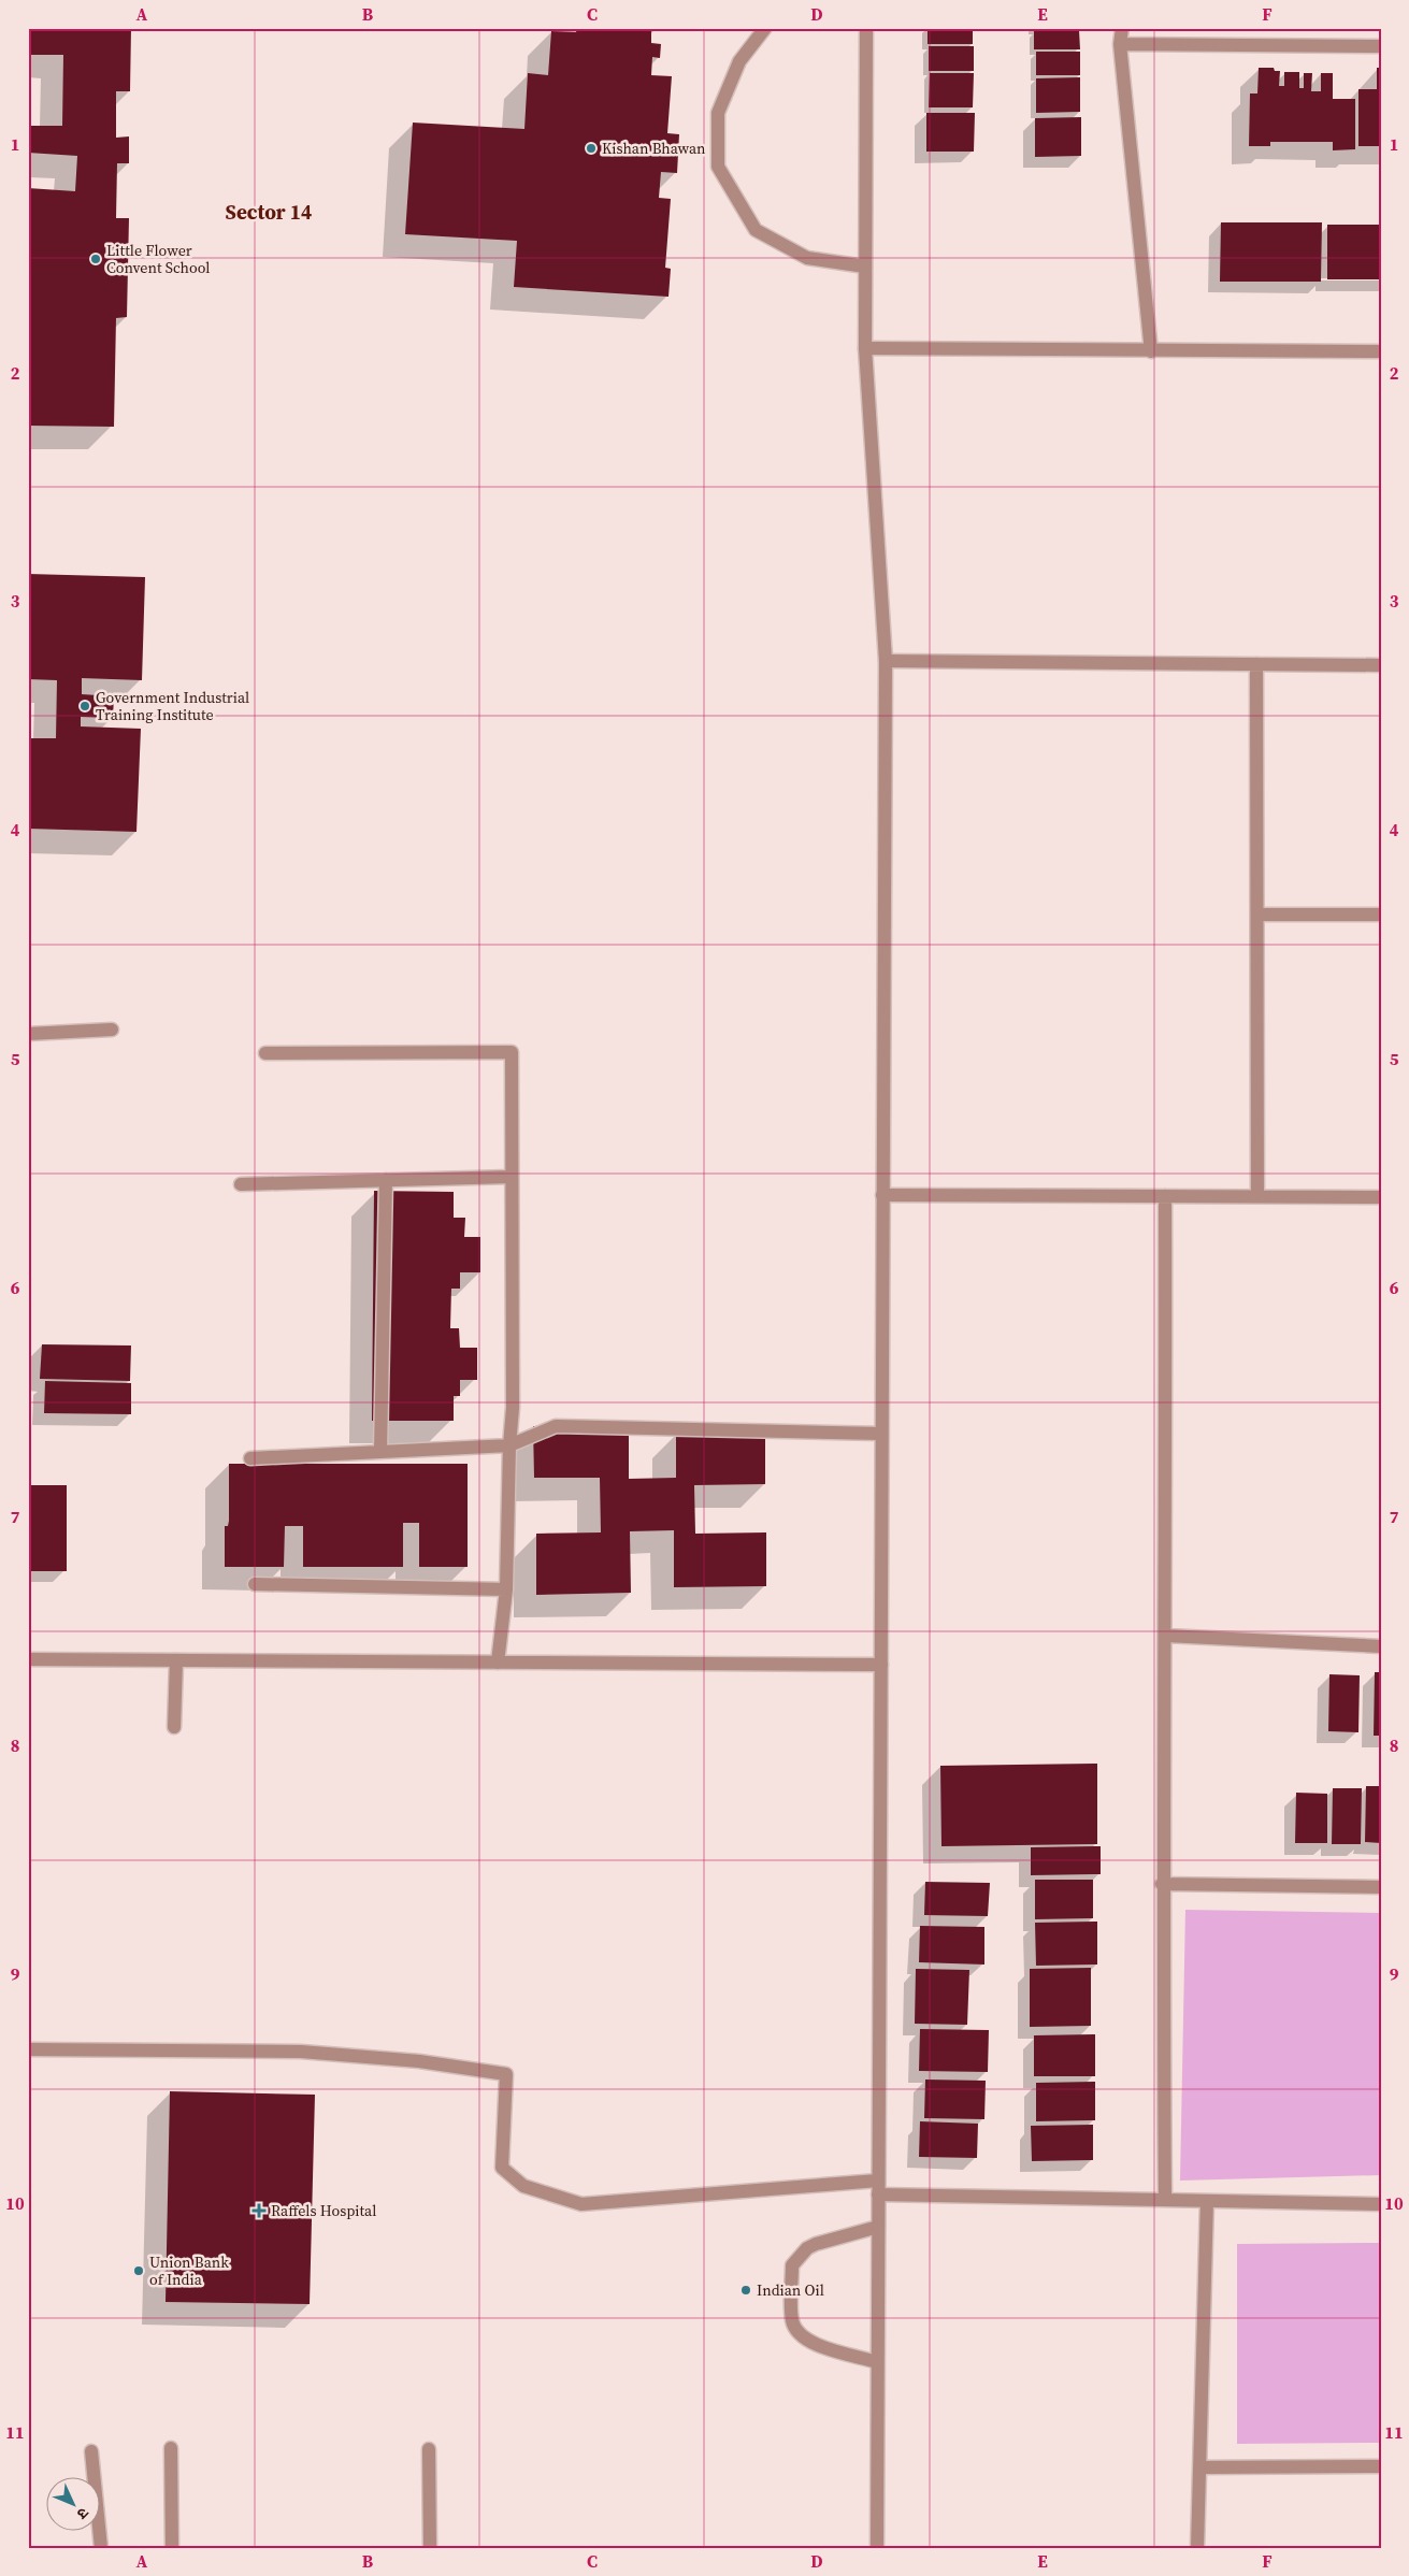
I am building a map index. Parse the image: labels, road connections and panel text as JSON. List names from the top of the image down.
{
  "districts": ["Sector 14"],
  "places": {
    "other": [
      "Kishan Bhawan",
      "Little Flower Convent School",
      "Government Industrial Training Institute",
      "Union Bank of India",
      "Indian Oil"
    ],
    "health": ["Raffels Hospital"]
  },
  "north": "bottom right",
  "grid": {
    "columns": [
      "A",
      "B",
      "C",
      "D",
      "E",
      "F"
    ],
    "rows": [
      "1",
      "2",
      "3",
      "4",
      "5",
      "6",
      "7",
      "8",
      "9",
      "10",
      "11"
    ]
  }
}
